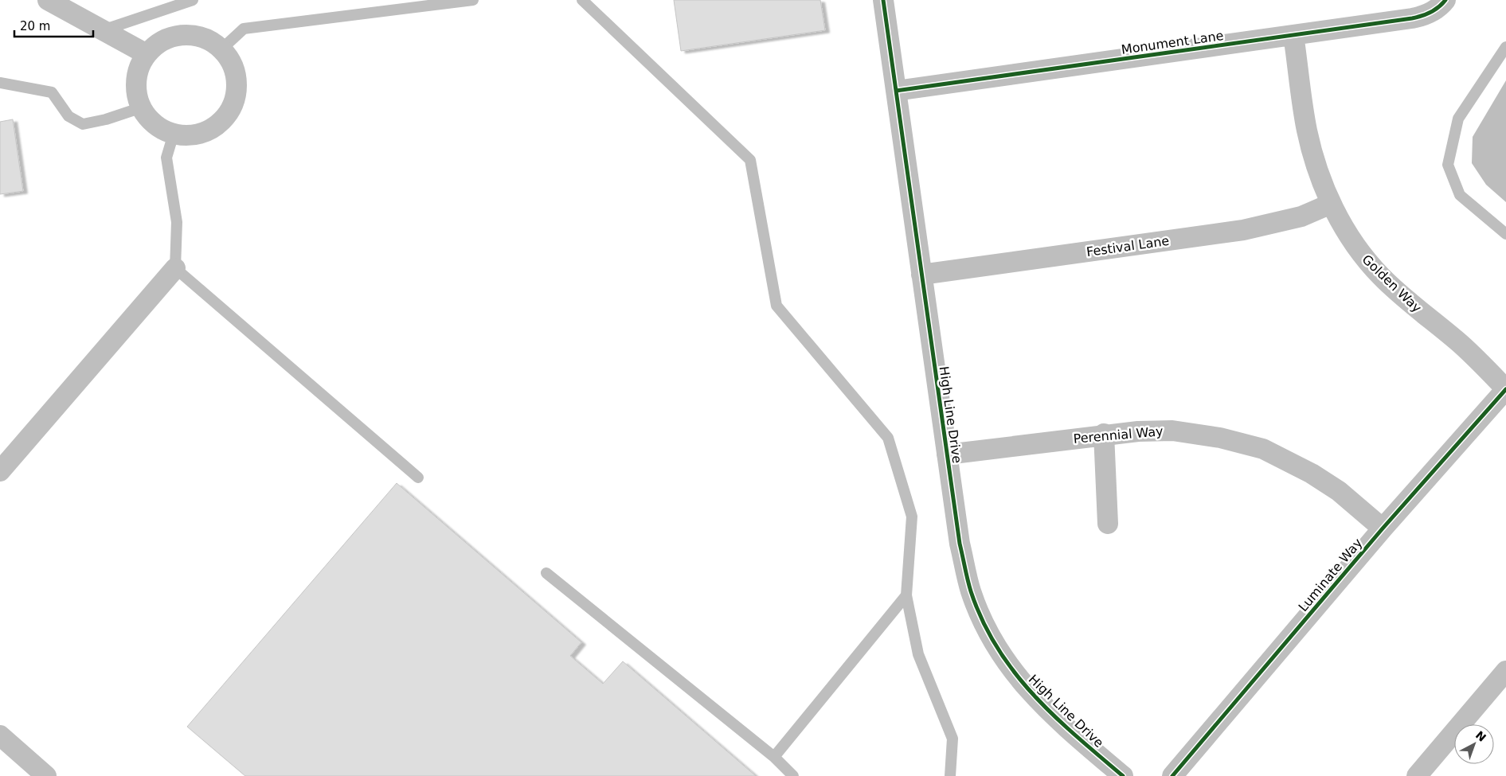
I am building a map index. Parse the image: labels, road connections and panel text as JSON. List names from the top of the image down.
{
  "streets": {
    "street": [
      "Monument Lane",
      "Festival Lane",
      "Golden Way",
      "High Line Drive",
      "Perennial Way",
      "Luminate Way"
    ]
  },
  "crossings": [
    ["Monument Lane", "Golden Way"],
    ["Monument Lane", "High Line Drive"],
    ["Festival Lane", "Golden Way"],
    ["Festival Lane", "High Line Drive"],
    ["Golden Way", "Luminate Way"],
    ["High Line Drive", "Perennial Way"],
    ["Perennial Way", "Luminate Way"]
  ],
  "scale_bar": "20 m",
  "north": "top right"
}
